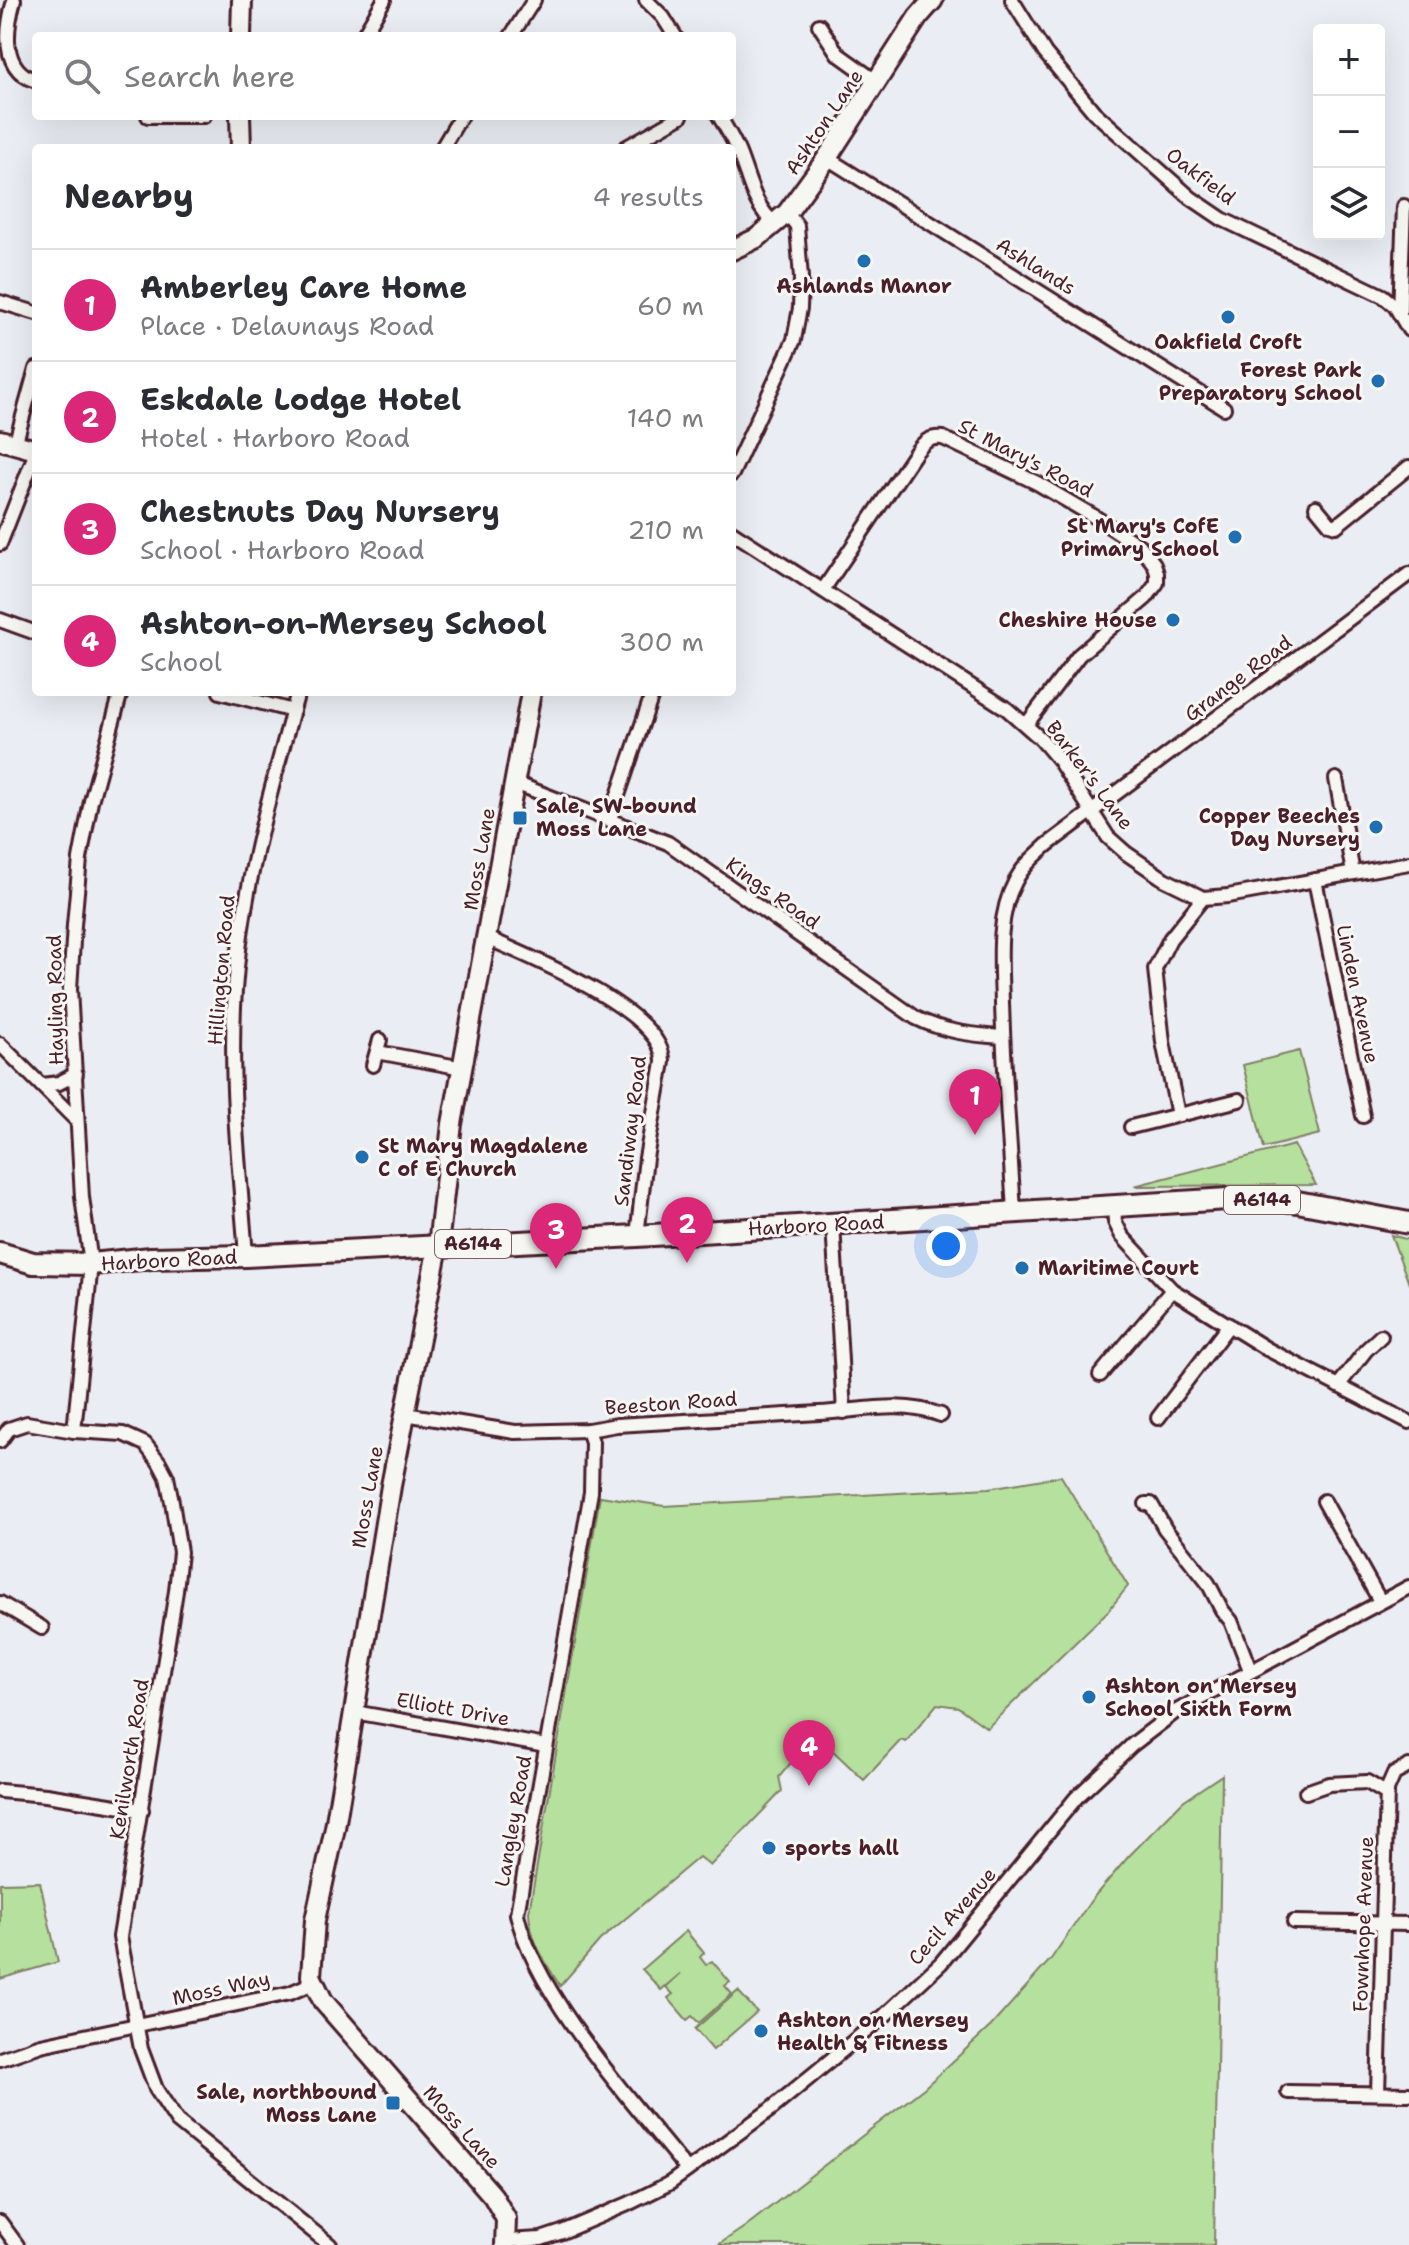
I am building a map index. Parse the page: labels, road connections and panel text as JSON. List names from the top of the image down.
{
  "streets": {
    "main road": ["A6144", "Harboro Road"],
    "street": [
      "Ashton Lane",
      "Oakfield",
      "Ashlands",
      "St Mary's Road",
      "Grange Road",
      "Barker's Lane",
      "Moss Lane",
      "Kings Road",
      "Hillington Road",
      "Linden Avenue",
      "Hayling Road",
      "Sandiway Road",
      "Beeston Road",
      "Elliott Drive",
      "Kenilworth Road",
      "Langley Road",
      "Cecil Avenue",
      "Fownhope Avenue",
      "Moss Way"
    ]
  },
  "crossings": [
    ["Ashton Lane", "Ashlands"],
    ["St Mary's Road", "Barker's Lane"],
    ["Grange Road", "Barker's Lane"],
    ["Grange Road", "Kings Road"],
    ["Grange Road", "Harboro Road"],
    ["Moss Lane", "Kings Road"],
    ["Moss Lane", "Sandiway Road"],
    ["Moss Lane", "Harboro Road"],
    ["Moss Lane", "Beeston Road"],
    ["Moss Lane", "Elliott Drive"],
    ["Moss Lane", "Cecil Avenue"],
    ["Moss Lane", "Moss Way"],
    ["Hillington Road", "Harboro Road"],
    ["Hayling Road", "Harboro Road"],
    ["Sandiway Road", "Harboro Road"],
    ["A6144", "Harboro Road"],
    ["Beeston Road", "Langley Road"],
    ["Elliott Drive", "Langley Road"],
    ["Kenilworth Road", "Moss Way"],
    ["Langley Road", "Cecil Avenue"]
  ],
  "places": {
    "other": [
      "Ashlands Manor",
      "Oakfield Croft",
      "Forest Park Preparatory School",
      "St Mary's CofE Primary School",
      "Cheshire House",
      "Copper Beeches Day Nursery",
      "St Mary Magdalene C of E Church",
      "Maritime Court",
      "Ashton on Mersey School Sixth Form",
      "sports hall",
      "Ashton on Mersey Health & Fitness"
    ],
    "transit": ["Sale, SW-bound Moss Lane", "Sale, northbound Moss Lane"]
  },
  "page": {
    "map_buttons": ["+", "−"],
    "search": "Search here",
    "heading": ["Nearby", "4 results"],
    "list": [
      {
        "mark": "1",
        "name": "Amberley Care Home",
        "note": "Place · Delaunays Road",
        "value": "60 m"
      },
      {
        "mark": "2",
        "name": "Eskdale Lodge Hotel",
        "note": "Hotel · Harboro Road",
        "value": "140 m"
      },
      {
        "mark": "3",
        "name": "Chestnuts Day Nursery",
        "note": "School · Harboro Road",
        "value": "210 m"
      },
      {
        "mark": "4",
        "name": "Ashton-on-Mersey School",
        "note": "School",
        "value": "300 m"
      }
    ],
    "pins": [
      "1",
      "2",
      "3",
      "4"
    ]
  }
}
